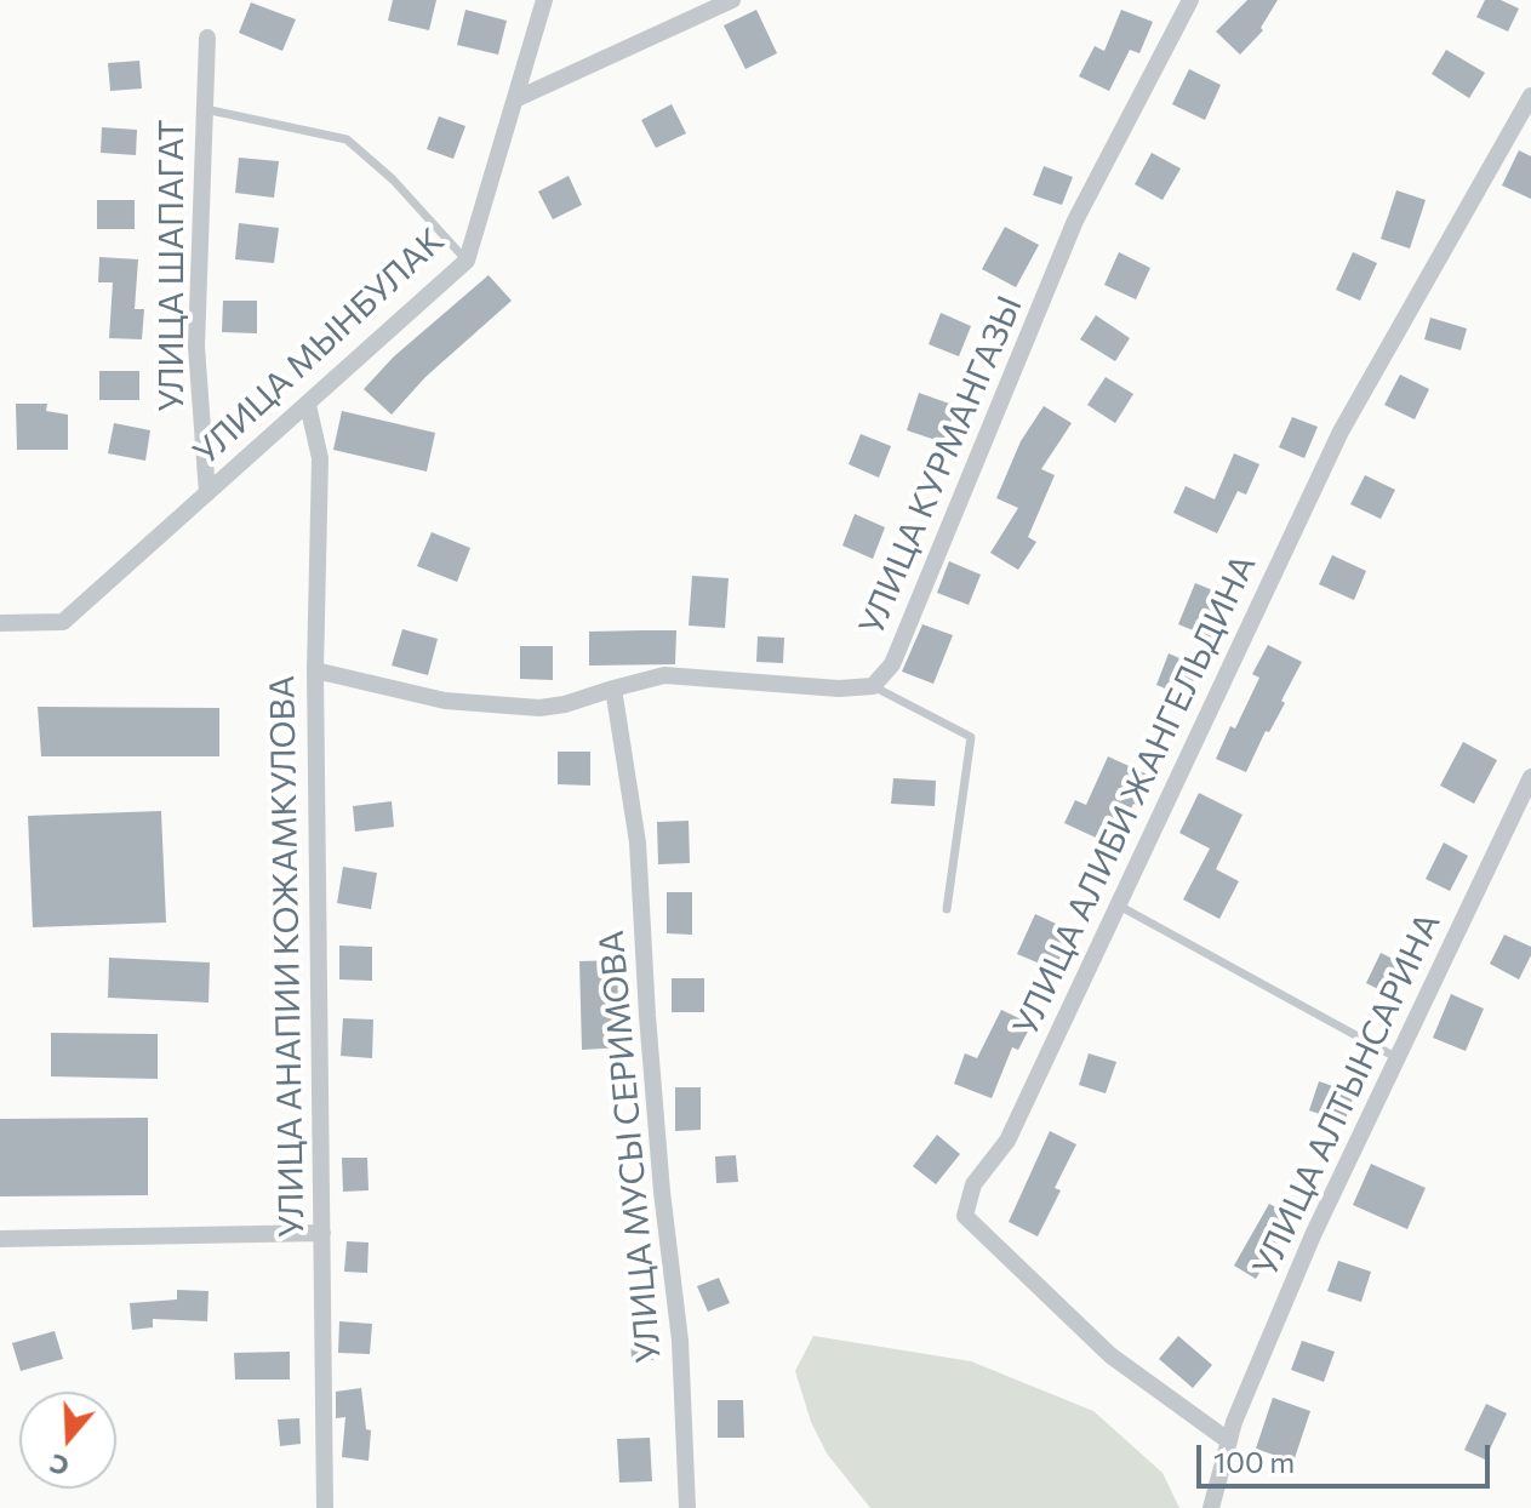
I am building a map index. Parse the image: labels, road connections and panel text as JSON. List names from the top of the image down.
{
  "streets": {
    "street": [
      "УЛИЦА ШАПАГАТ",
      "УЛИЦА МЫНБУЛАК",
      "УЛИЦА КУРМАНГАЗЫ",
      "УЛИЦА АЛИБИ ЖАНГЕЛЬДИНА",
      "УЛИЦА АНАПИИ КОЖАМКУЛОВА",
      "УЛИЦА АЛТЫНСАРИНА",
      "УЛИЦА МУСЫ СЕРИМОВА"
    ]
  },
  "crossings": [
    ["УЛИЦА ШАПАГАТ", "УЛИЦА МЫНБУЛАК"],
    ["УЛИЦА МЫНБУЛАК", "УЛИЦА АНАПИИ КОЖАМКУЛОВА"],
    ["УЛИЦА КУРМАНГАЗЫ", "УЛИЦА АНАПИИ КОЖАМКУЛОВА"],
    ["УЛИЦА КУРМАНГАЗЫ", "УЛИЦА МУСЫ СЕРИМОВА"],
    ["УЛИЦА АЛИБИ ЖАНГЕЛЬДИНА", "УЛИЦА АЛТЫНСАРИНА"]
  ],
  "scale_bar": "100 m",
  "north": "bottom"
}
